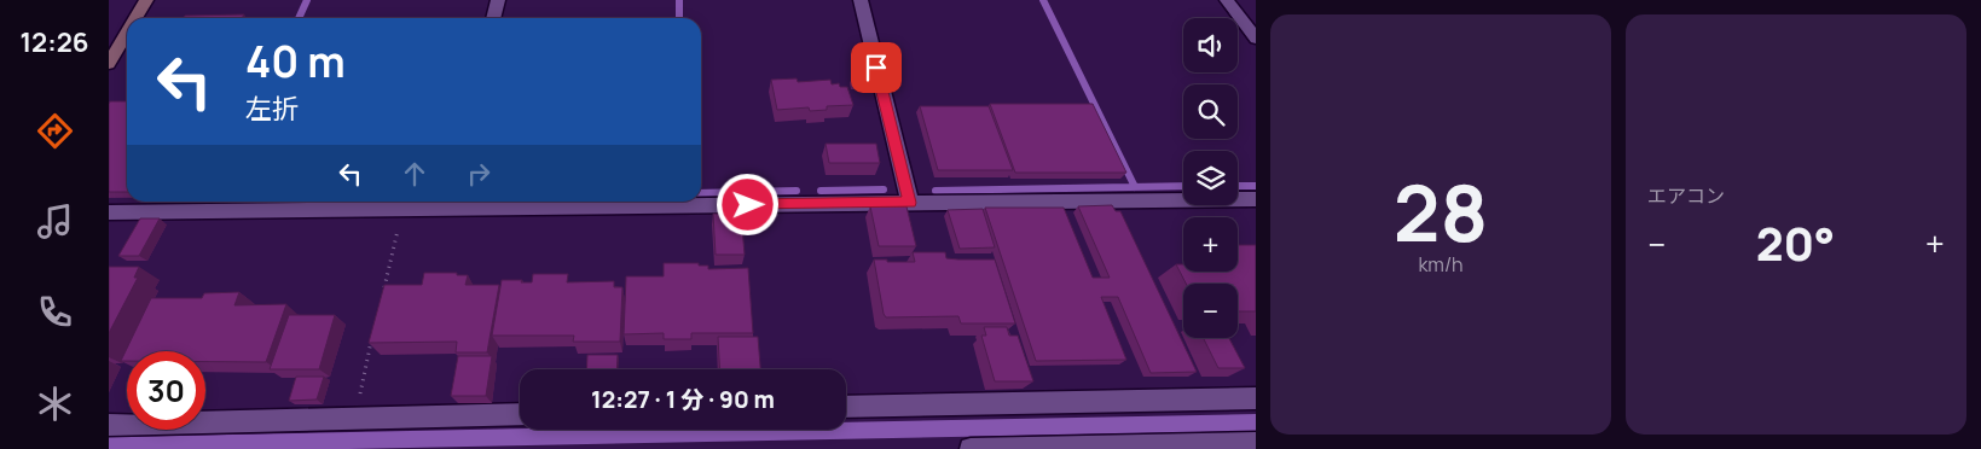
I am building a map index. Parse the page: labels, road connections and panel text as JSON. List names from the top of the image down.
{
  "page": {
    "tabs": "12:26",
    "tile": [
      ["28", "km/h"],
      "エアコン"
    ],
    "map_buttons": ["+", "−"],
    "turn": ["40 m", "左折"],
    "heat": ["−", "20°", "+"],
    "limit": "30",
    "trip": "12:27 · 1 分 · 90 m"
  }
}
